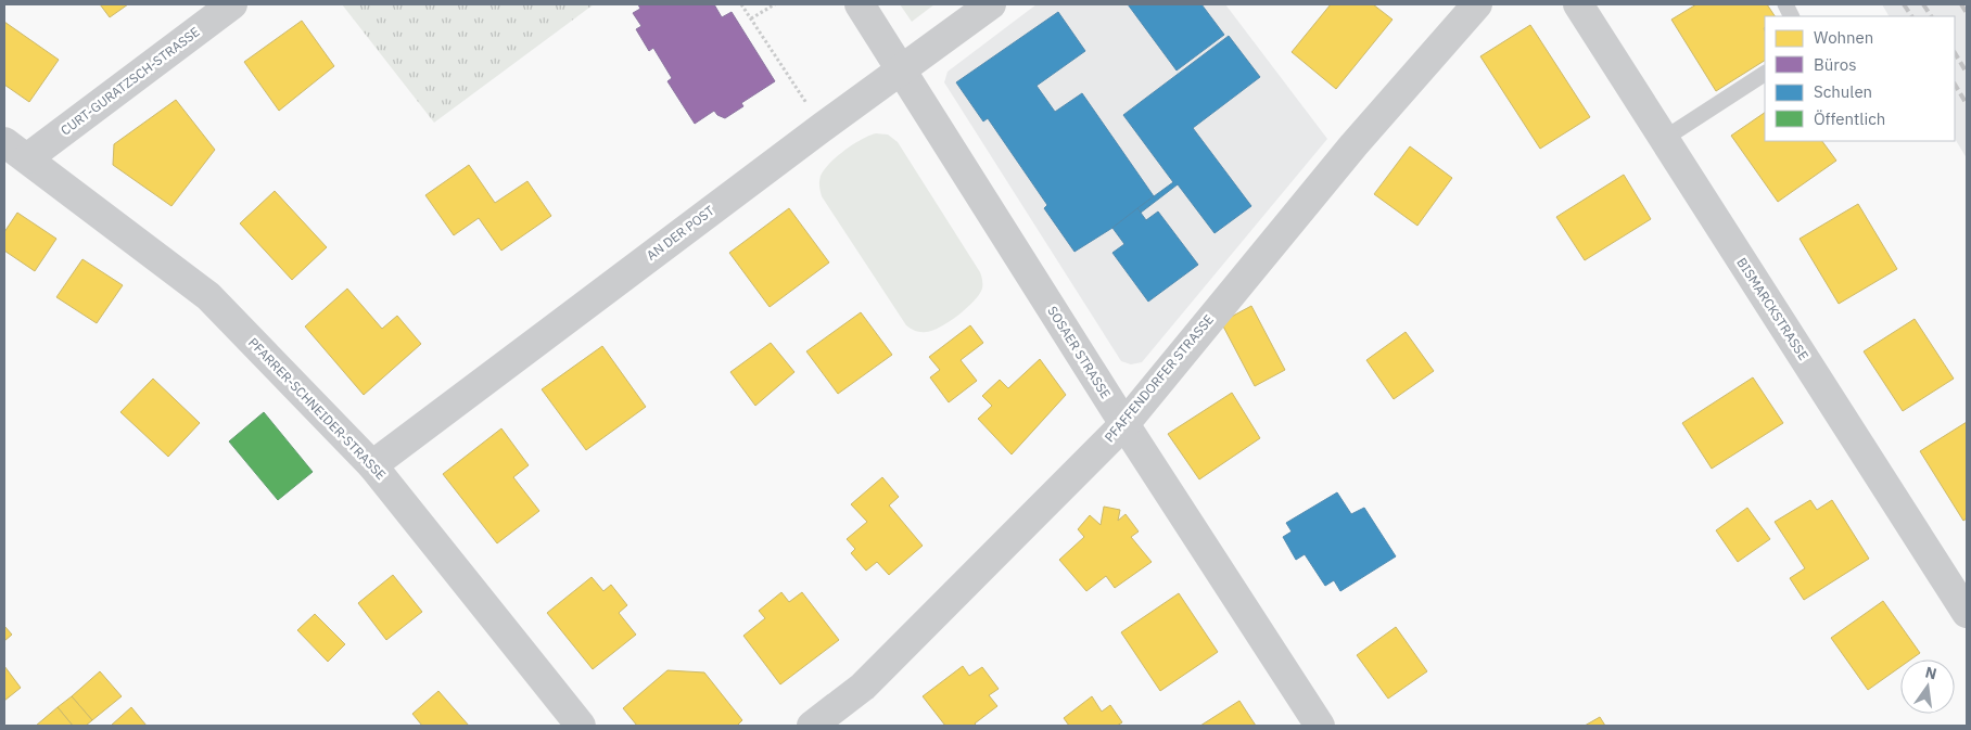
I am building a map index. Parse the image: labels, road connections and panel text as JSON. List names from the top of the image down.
{
  "streets": {
    "street": [
      "CURT-GURATZSCH-STRASSE",
      "AN DER POST",
      "BISMARCKSTRASSE",
      "SOSAER STRASSE",
      "PFAFFENDORFER STRASSE",
      "PFARRER-SCHNEIDER-STRASSE"
    ]
  },
  "crossings": [
    ["CURT-GURATZSCH-STRASSE", "PFARRER-SCHNEIDER-STRASSE"],
    ["AN DER POST", "SOSAER STRASSE"],
    ["AN DER POST", "PFARRER-SCHNEIDER-STRASSE"],
    ["SOSAER STRASSE", "PFAFFENDORFER STRASSE"]
  ],
  "legend": [
    "Wohnen",
    "Büros",
    "Schulen",
    "Öffentlich"
  ],
  "north": "top"
}
